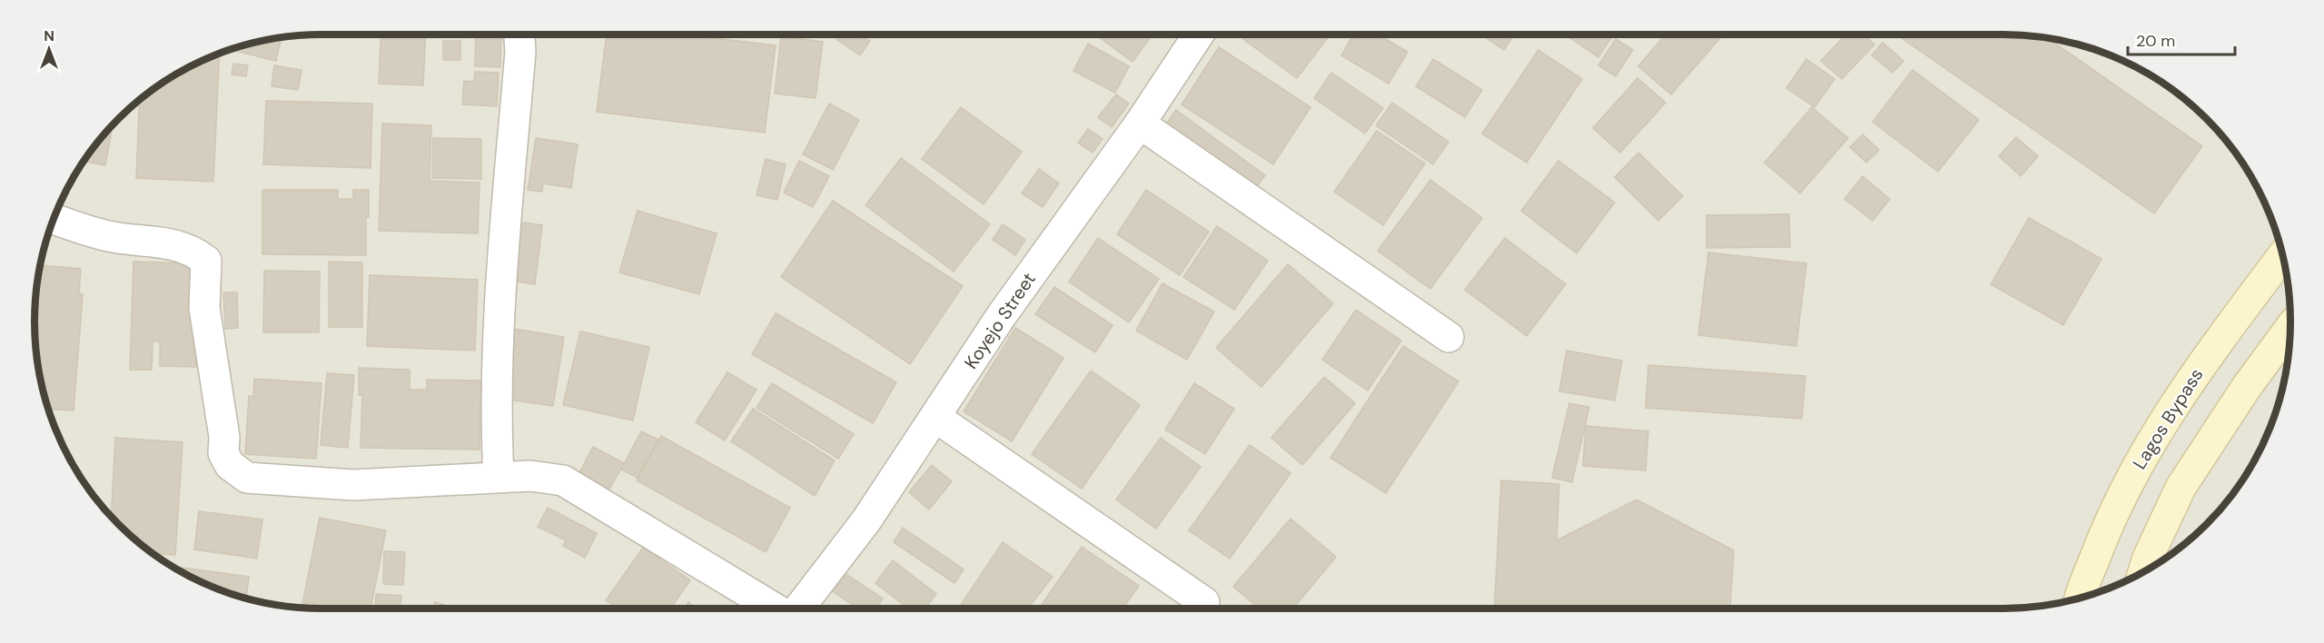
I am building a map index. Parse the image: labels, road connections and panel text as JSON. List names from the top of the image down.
{
  "streets": {
    "main road": ["Lagos Bypass"],
    "street": ["Koyejo Street"]
  },
  "scale_bar": "20 m",
  "north": "top"
}
